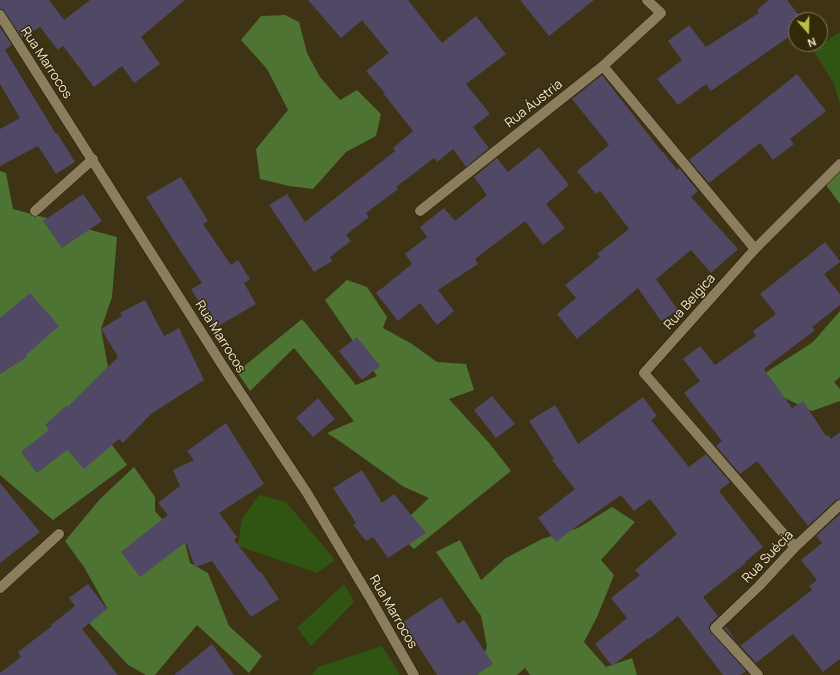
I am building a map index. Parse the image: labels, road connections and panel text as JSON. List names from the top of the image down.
{
  "streets": {
    "street": [
      "Rua Marrocos",
      "Rua Áustria",
      "Rua Belgica",
      "Rua Suécia"
    ]
  },
  "crossings": [
    ["Rua Belgica", "Rua Suécia"]
  ],
  "north": "bottom"
}
